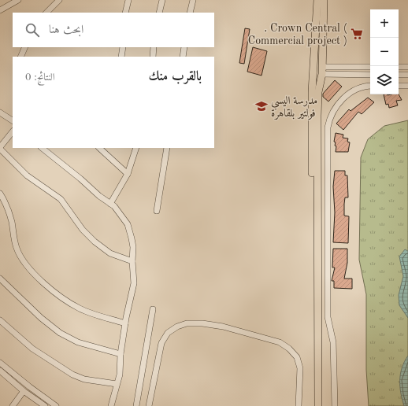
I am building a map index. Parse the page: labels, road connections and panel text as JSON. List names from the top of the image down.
{
  "places": {
    "supermarket": [". Crown Central ( Commercial project )"],
    "school or university": ["مدرسة اليسي فولتير بلقاهرة"]
  },
  "page": {
    "map_buttons": ["+", "−"],
    "search": "ابحث هنا",
    "heading": ["بالقرب منك", "النتائج: 0"]
  }
}
